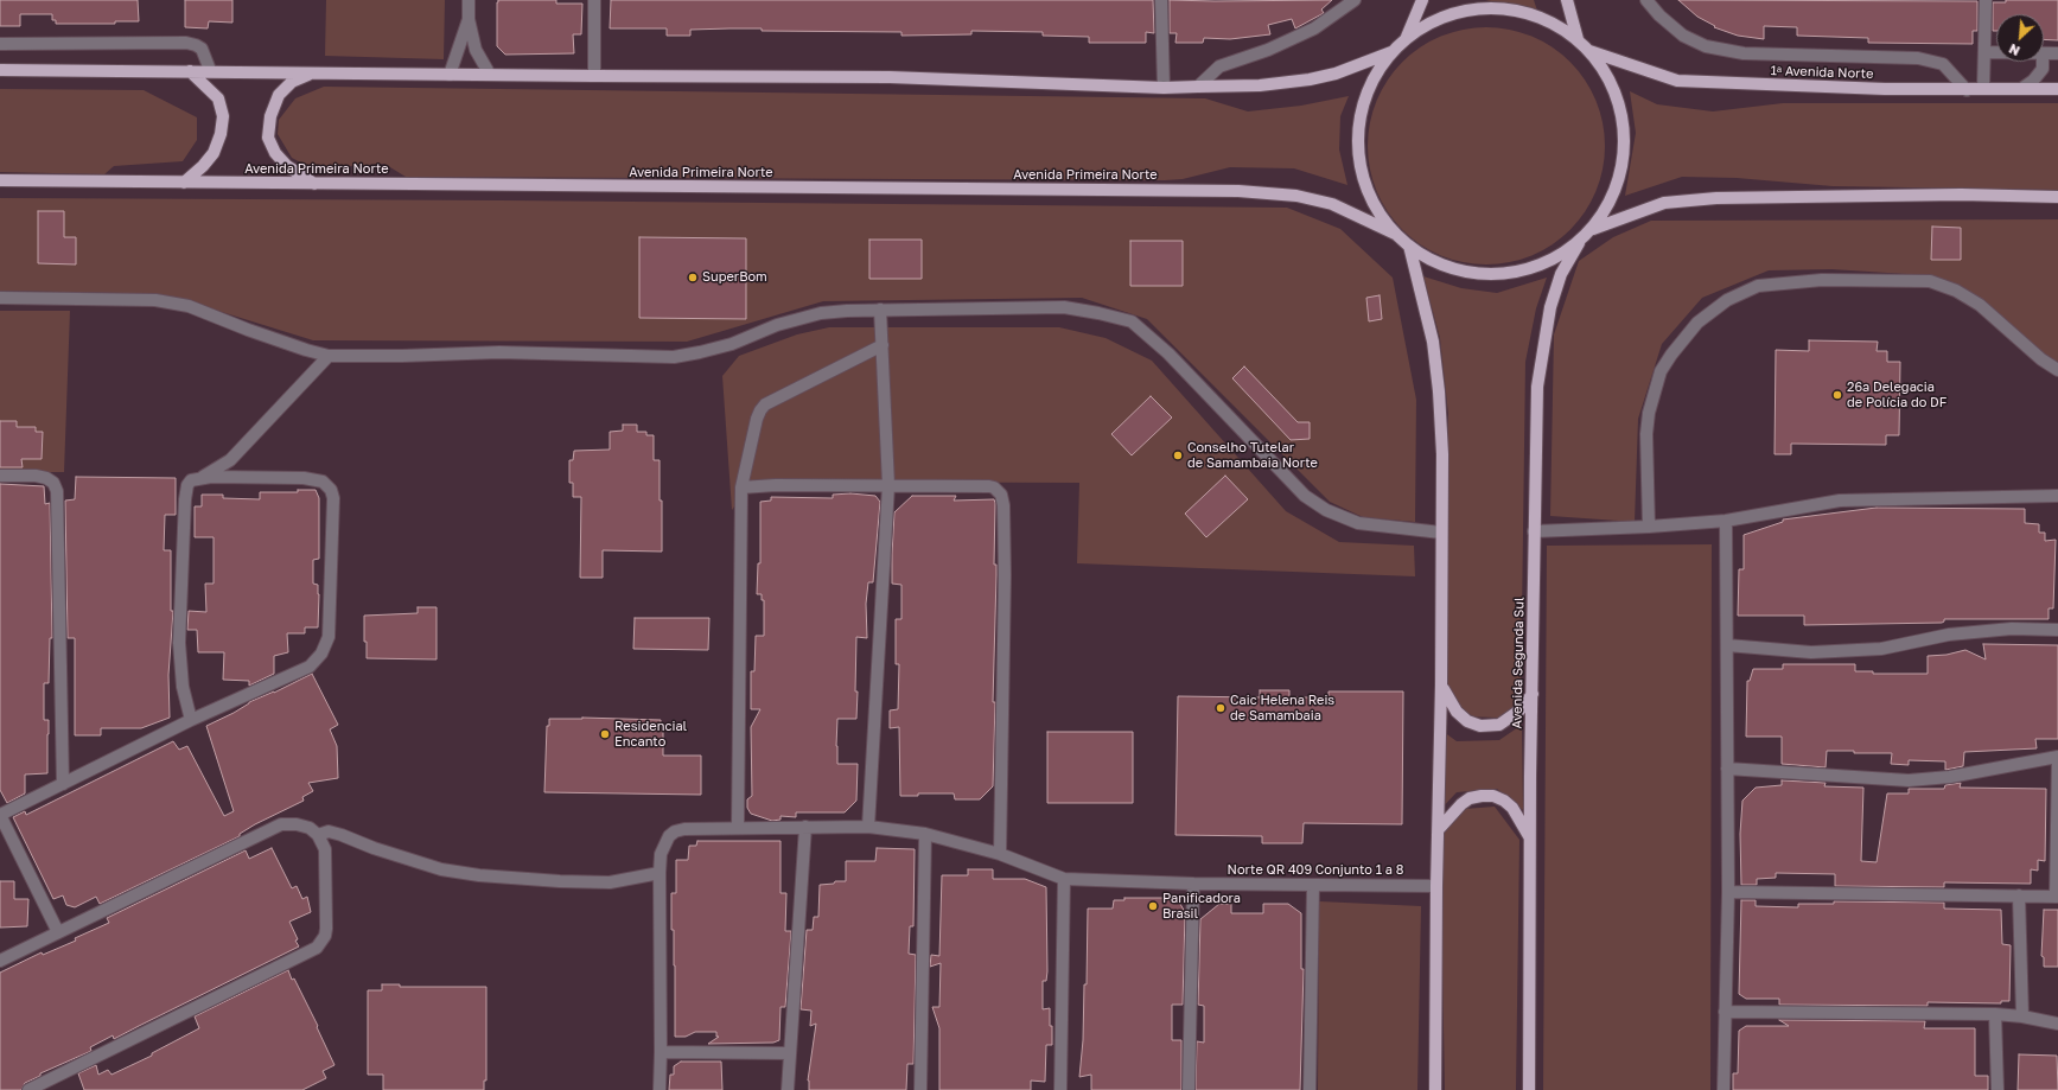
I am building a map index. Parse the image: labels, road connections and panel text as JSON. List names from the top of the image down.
{
  "streets": {
    "main road": ["1ᵃ Avenida Norte", "Avenida Primeira Norte", "Avenida Segunda Sul"],
    "street": ["Norte QR 409 Conjunto 1 a 8"]
  },
  "places": [
    "SuperBom",
    "26ª Delegacia de Polícia do DF",
    "Conselho Tutelar de Samambaia Norte",
    "Caic Helena Reis de Samambaia",
    "Residencial Encanto",
    "Panificadora Brasil"
  ],
  "north": "bottom left"
}
